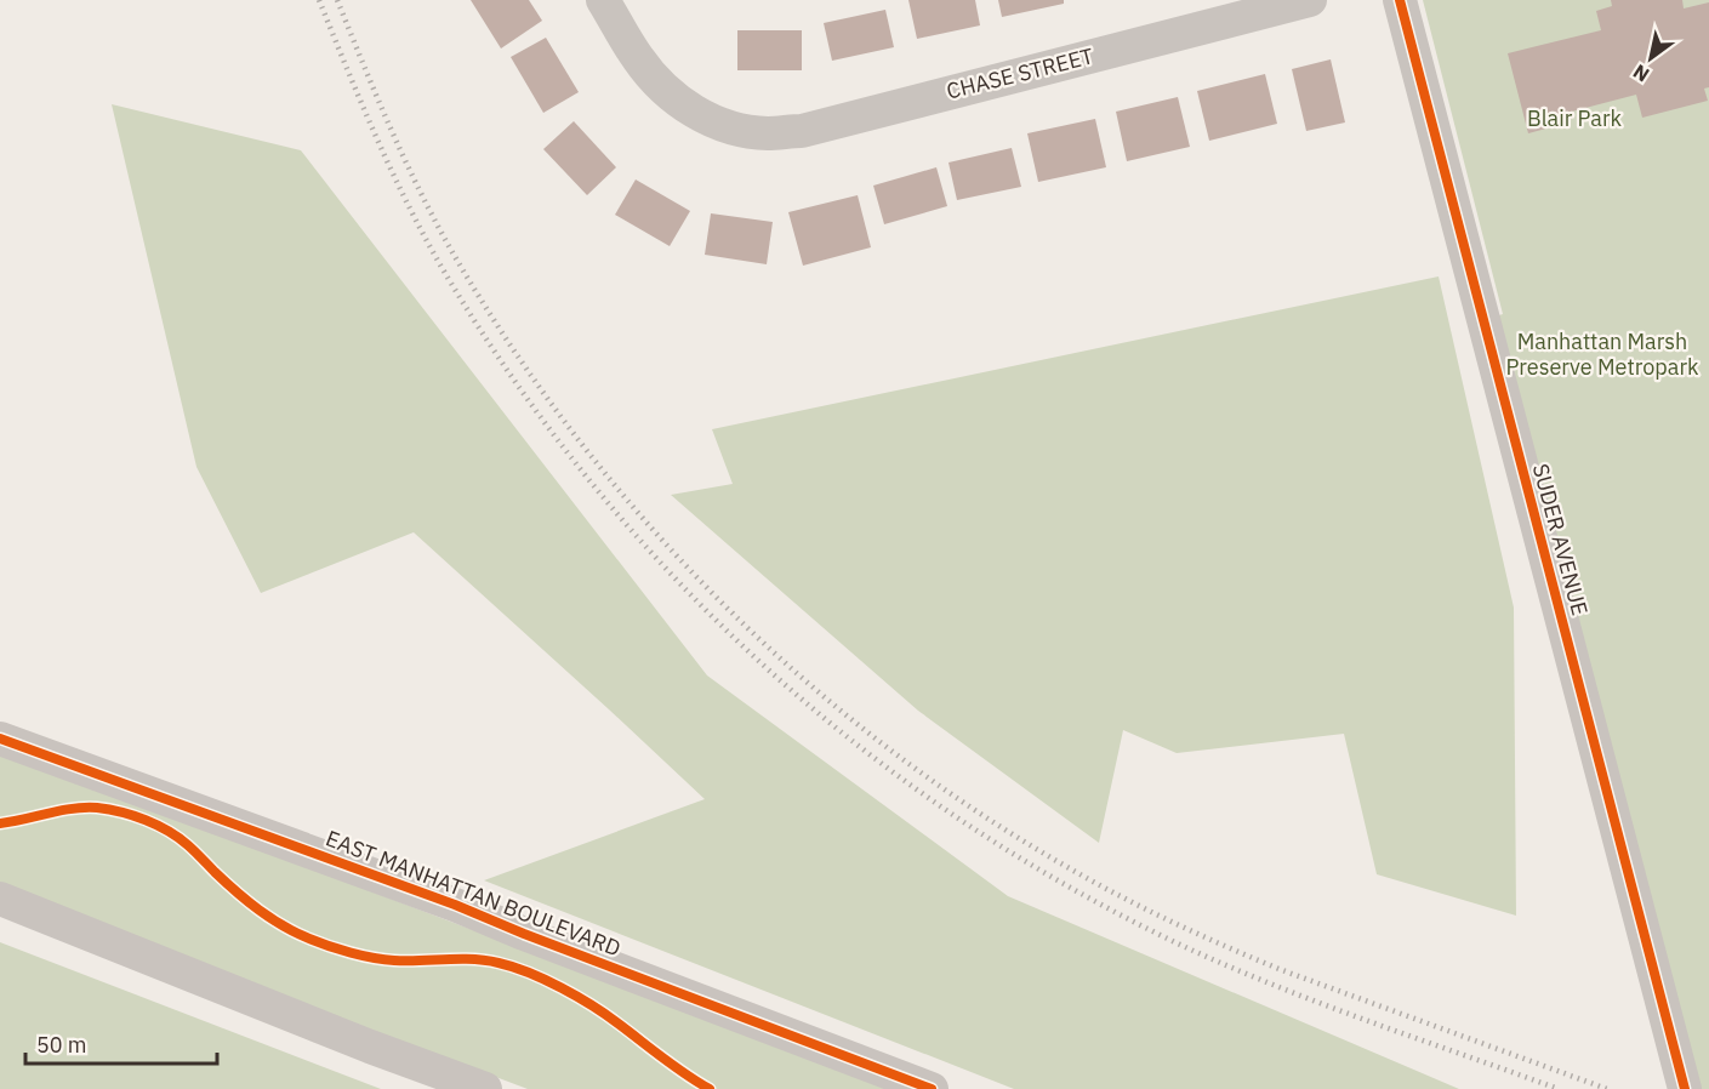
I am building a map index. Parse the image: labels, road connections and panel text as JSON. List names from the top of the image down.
{
  "streets": {
    "street": ["CHASE STREET", "SUDER AVENUE", "EAST MANHATTAN BOULEVARD"]
  },
  "parks": ["Blair Park", "Manhattan Marsh Preserve Metropark"],
  "scale_bar": "50 m",
  "north": "bottom left"
}
